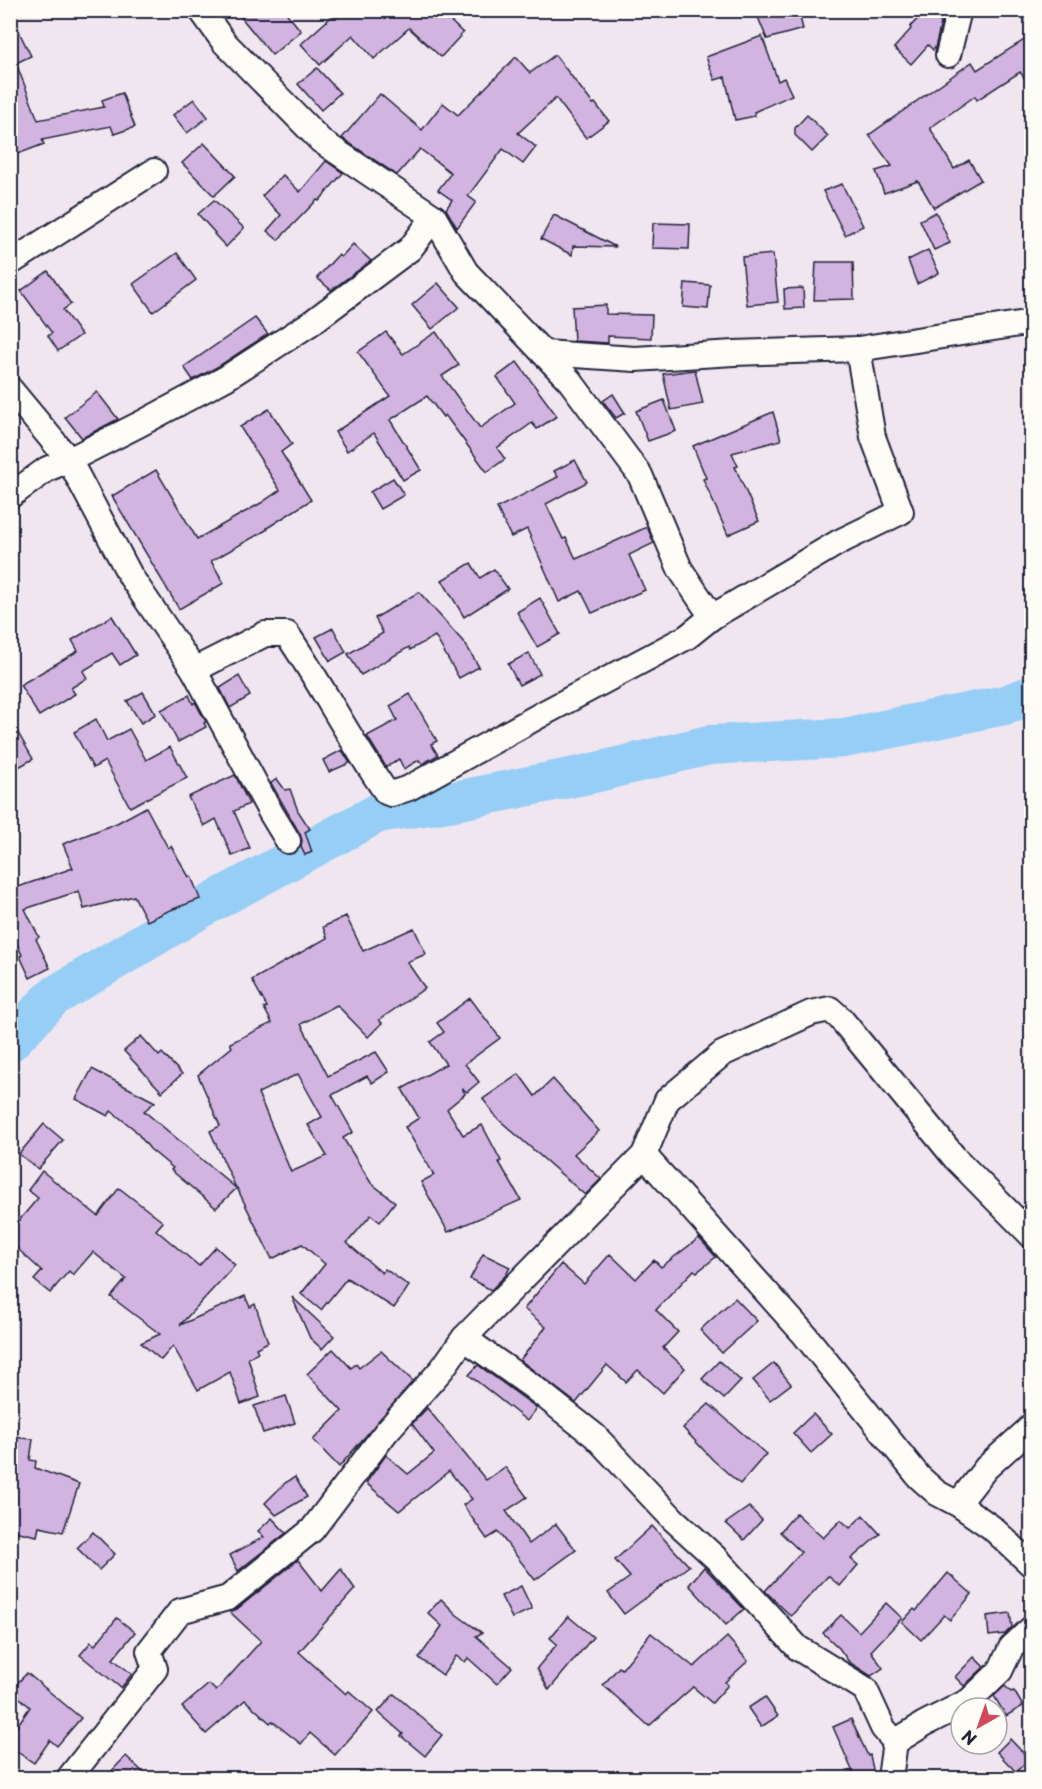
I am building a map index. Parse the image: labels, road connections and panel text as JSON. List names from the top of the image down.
{
  "north": "bottom left"
}
